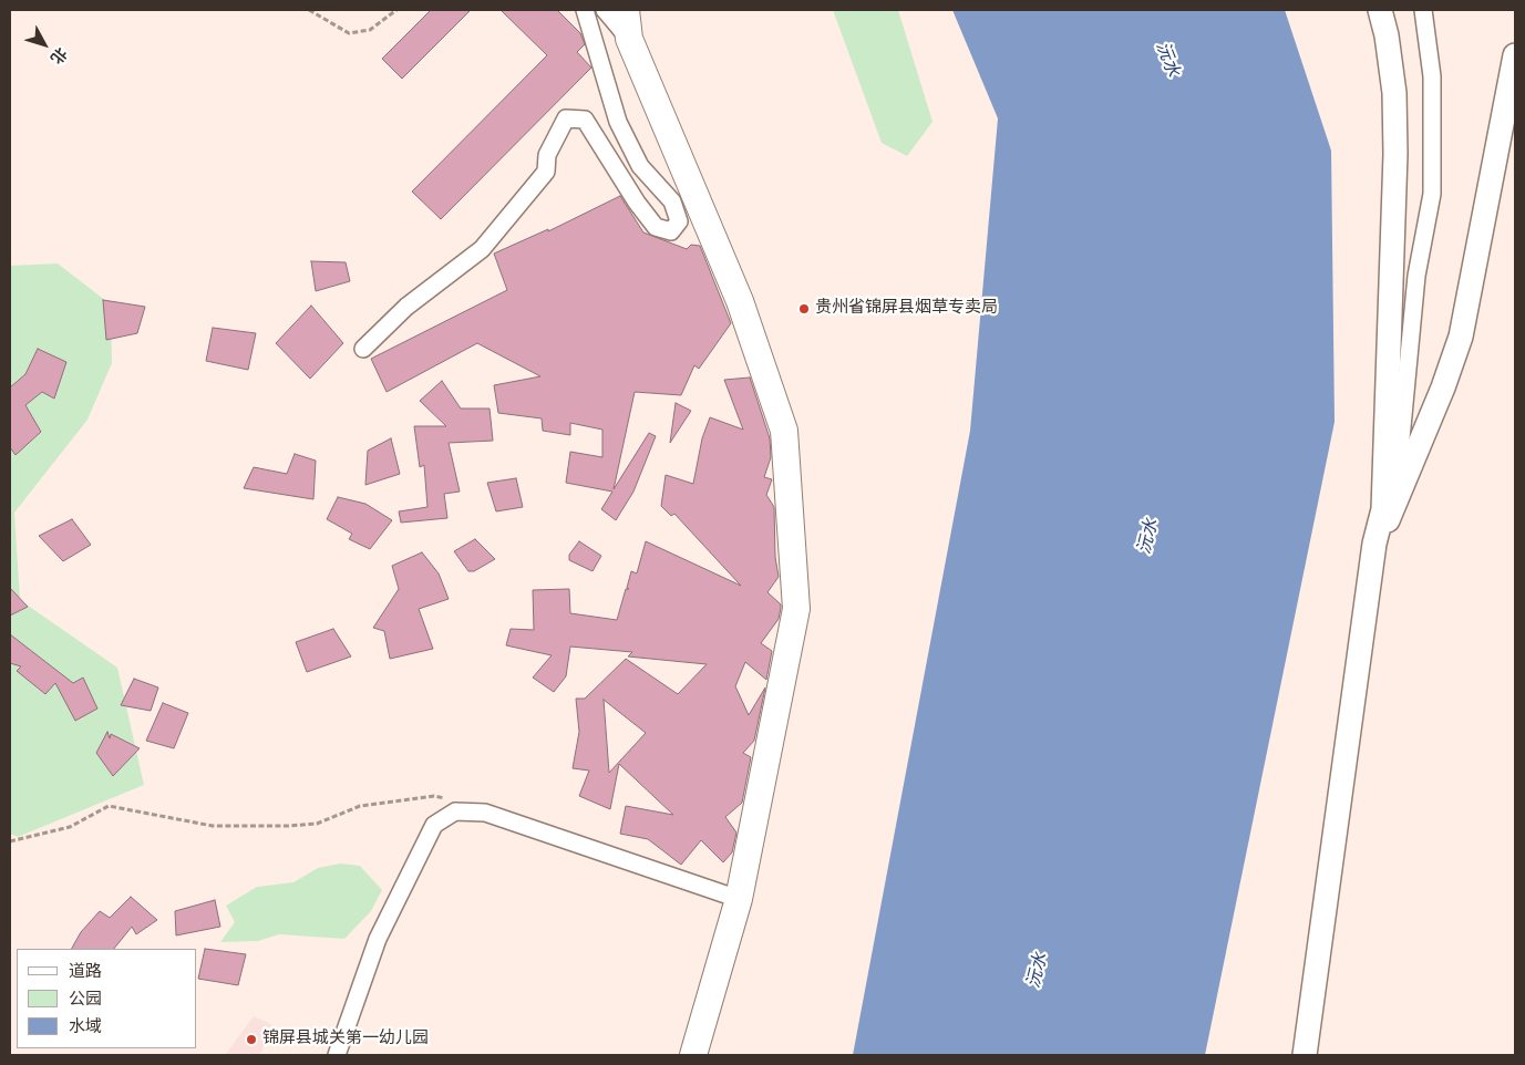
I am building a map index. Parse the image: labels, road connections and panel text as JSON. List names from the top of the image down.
{
  "water": ["沅水"],
  "places": ["贵州省锦屏县烟草专卖局", "锦屏县城关第一幼儿园"],
  "legend": ["道路", "公园", "水域"],
  "north": "bottom right"
}
